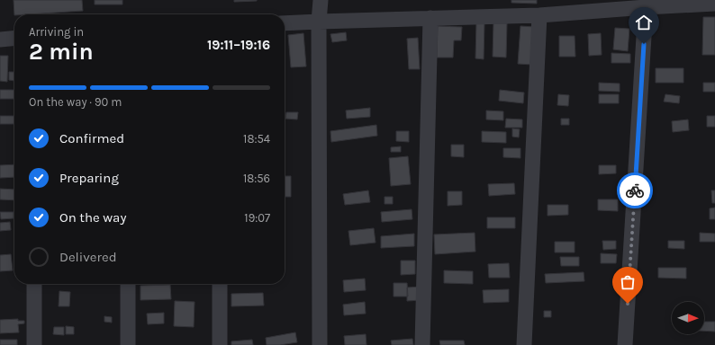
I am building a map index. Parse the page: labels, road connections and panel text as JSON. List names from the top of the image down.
{
  "north": "right",
  "page": {
    "heading": ["2 min", "Arriving in", "19:11–19:16"],
    "bar": "On the way · 90 m",
    "list": [
      ["Confirmed", "18:54"],
      ["Preparing", "18:56"],
      ["On the way", "19:07"],
      "Delivered"
    ]
  }
}
